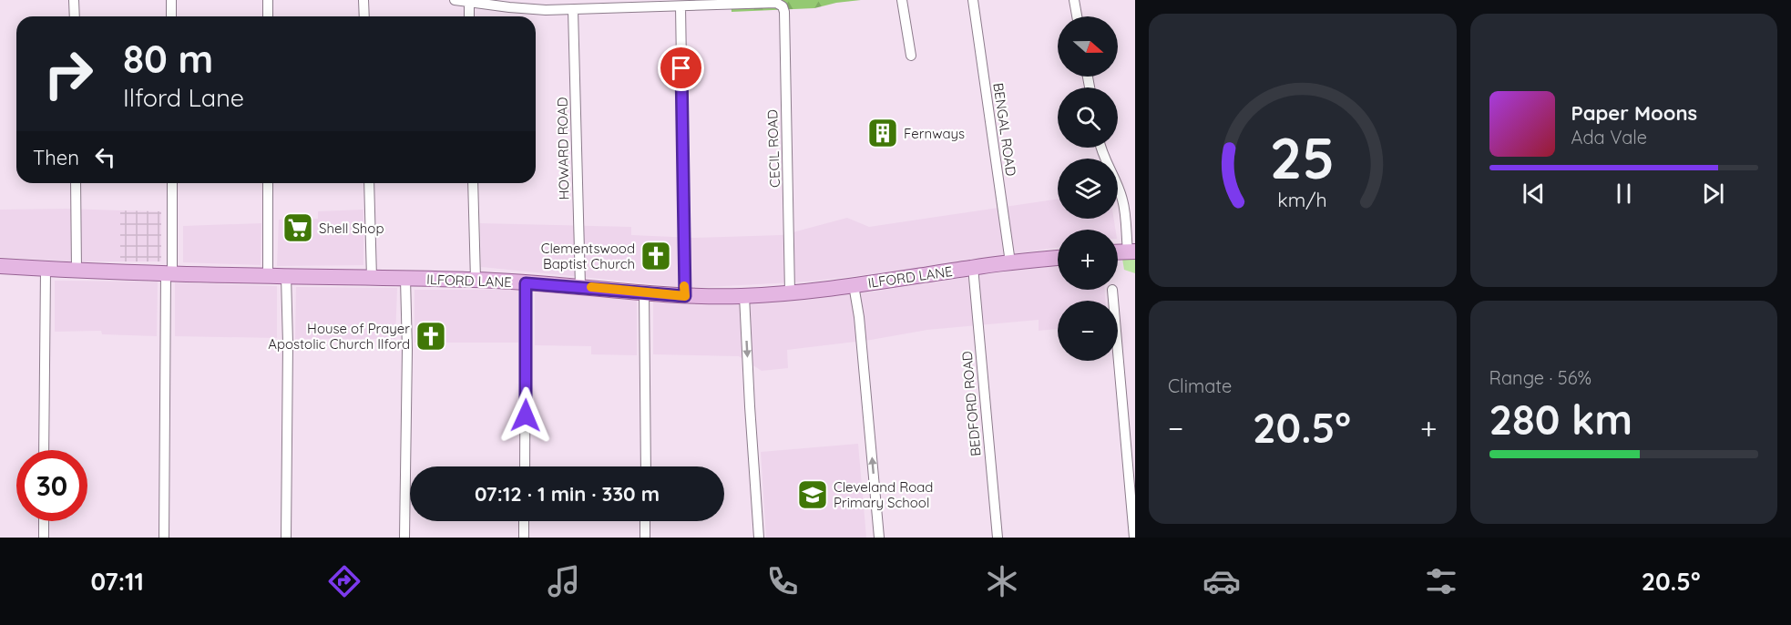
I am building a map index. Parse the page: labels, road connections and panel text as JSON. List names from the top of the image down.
{
  "streets": {
    "main road": ["ILFORD LANE"],
    "street": [
      "BENGAL ROAD",
      "HOWARD ROAD",
      "CECIL ROAD",
      "BEDFORD ROAD"
    ]
  },
  "crossings": [
    ["BENGAL ROAD", "ILFORD LANE"],
    ["HOWARD ROAD", "ILFORD LANE"],
    ["CECIL ROAD", "ILFORD LANE"],
    ["ILFORD LANE", "BEDFORD ROAD"]
  ],
  "places": {
    "building": ["Fernways"],
    "supermarket": ["Shell Shop"],
    "church": ["Clementswood Baptist Church", "House of Prayer Apostolic Church Ilford"],
    "school or university": ["Cleveland Road Primary School"]
  },
  "north": "right",
  "page": {
    "map_buttons": ["+", "−"],
    "turn": ["80 m", "Ilford Lane"],
    "song": ["Paper Moons", "Ada Vale"],
    "then": "Then",
    "tile": [
      "Climate",
      ["Range · 56%", "280 km"]
    ],
    "heat": ["−", "20.5°", "+"],
    "limit": "30",
    "trip": "07:12 · 1 min · 330 m",
    "tabs": ["07:11", "20.5°"],
    "gauge": ["25", "km/h"]
  }
}
